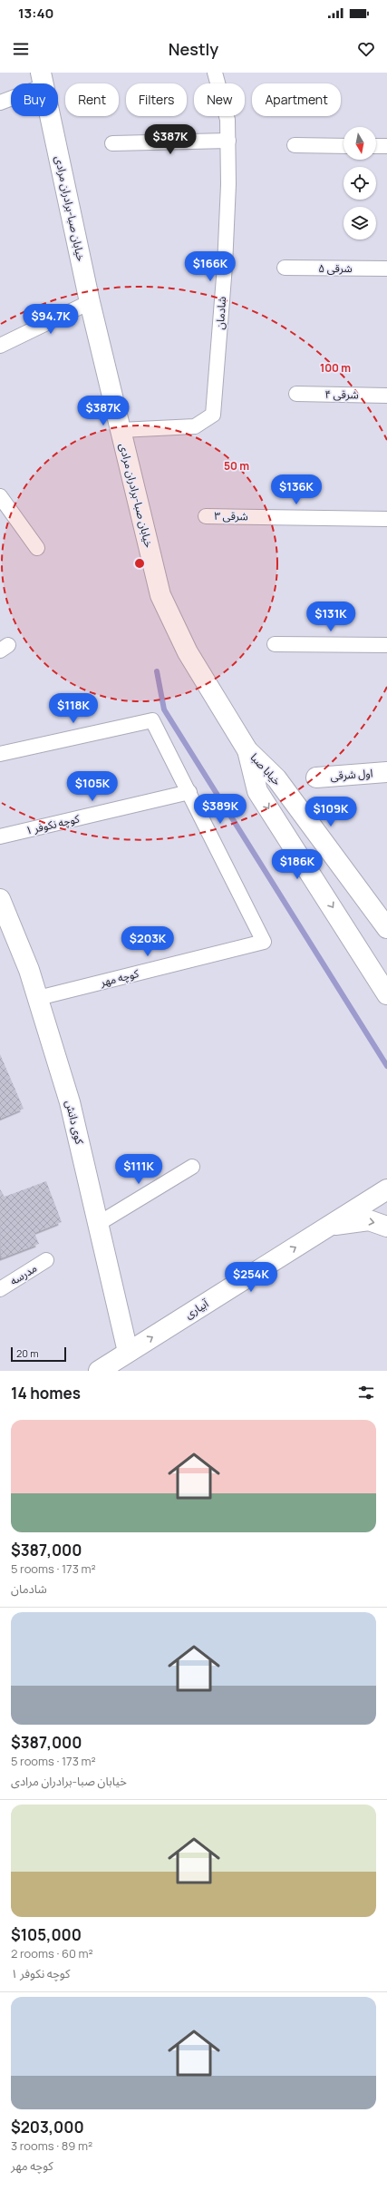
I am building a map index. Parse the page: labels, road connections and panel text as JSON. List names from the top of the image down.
{
  "streets": {
    "main road": [
      "خیابان صبا-برادران مرادی",
      "خیابا صبا",
      "اول شرقی",
      "کوی دانش",
      "آبیاری"
    ],
    "street": [
      "۵ شرقی",
      "شادمان",
      "۴ شرقی",
      "۳ شرقی",
      "کوچه نکوفر ۱",
      "کوچه مهر",
      "مدرسه"
    ]
  },
  "crossings": [
    ["خیابان صبا-برادران مرادی", "شادمان"],
    ["خیابان صبا-برادران مرادی", "خیابا صبا"],
    ["کوچه نکوفر ۱", "کوچه مهر"],
    ["کوچه مهر", "کوی دانش"],
    ["کوی دانش", "آبیاری"]
  ],
  "one_way": ["آبیاری"],
  "scale_bar": "20 m",
  "north": "bottom",
  "page": {
    "status": "13:40",
    "header": "Nestly",
    "chip": [
      "Buy",
      "Rent",
      "Filters",
      "New",
      "Apartment"
    ],
    "price": [
      "$387K",
      "$166K",
      "$94.7K",
      "$387K",
      "$136K",
      "$131K",
      "$118K",
      "$105K",
      "$389K",
      "$109K",
      "$186K",
      "$203K",
      "$111K",
      "$254K"
    ],
    "scale": "20 m",
    "heading": "14 homes",
    "list": [
      {
        "name": "$387,000",
        "note": "5 rooms · 173 m² · شادمان"
      },
      {
        "name": "$387,000",
        "note": "5 rooms · 173 m² · خیابان صبا-برادران مرادی"
      },
      {
        "name": "$105,000",
        "note": "2 rooms · 60 m² · کوچه نکوفر ۱"
      },
      {
        "name": "$203,000",
        "note": "3 rooms · 89 m² · کوچه مهر"
      }
    ]
  },
  "rings": ["100 m", "50 m"]
}
